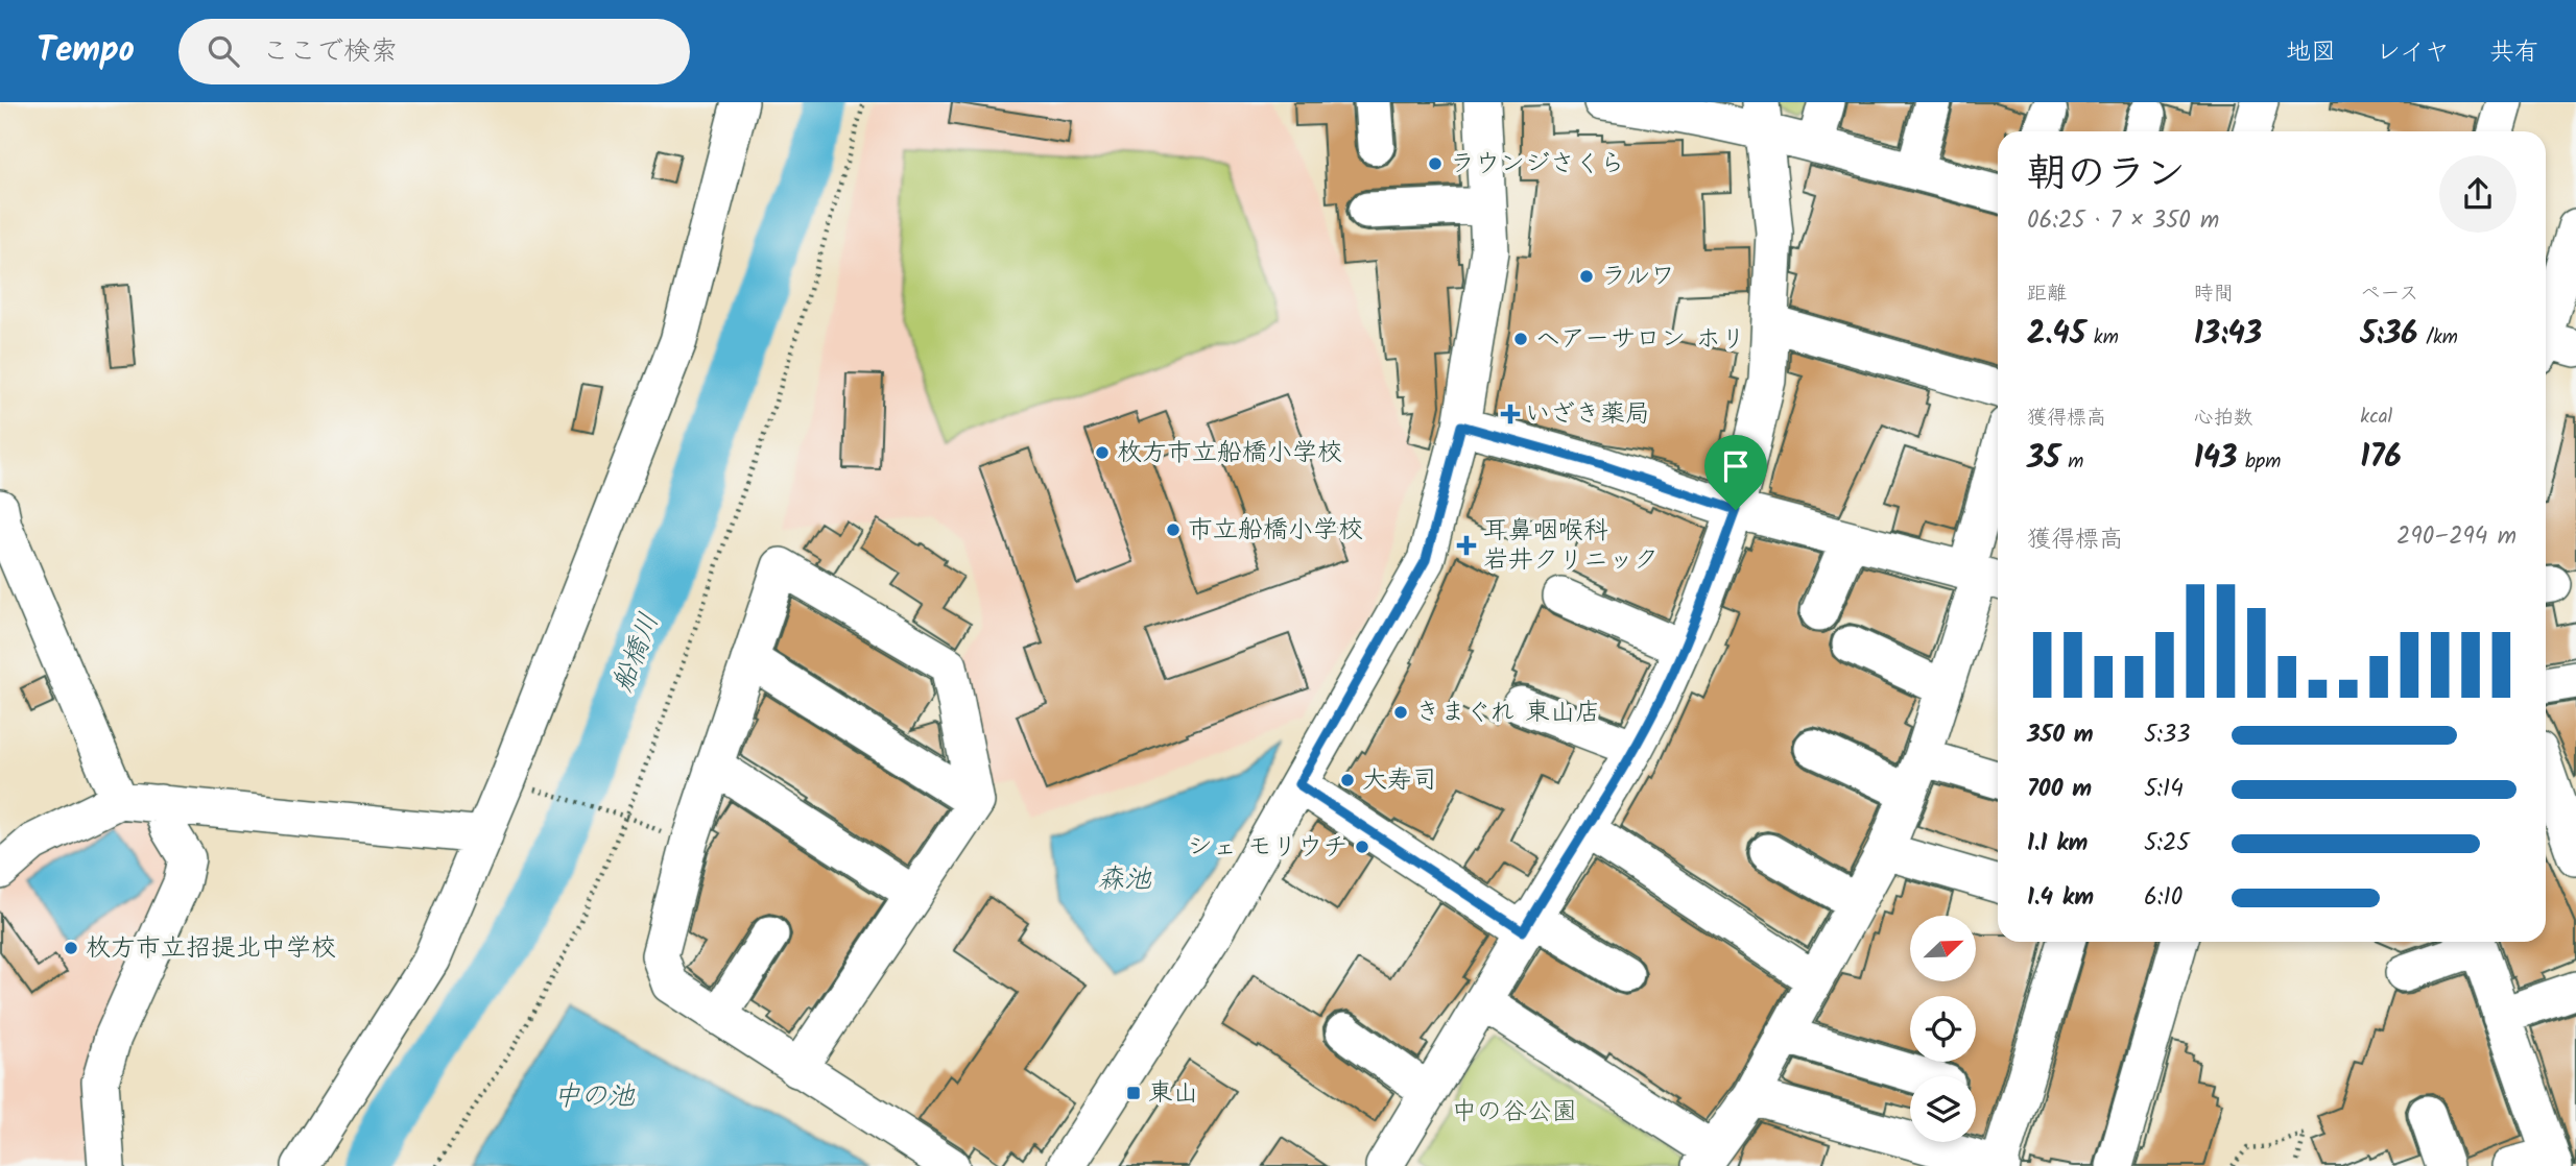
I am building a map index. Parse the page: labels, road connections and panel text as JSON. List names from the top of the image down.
{
  "water": ["船橋川", "森池", "中の池"],
  "parks": ["中の谷公園"],
  "places": {
    "other": [
      "ラウンジさくら",
      "ラルワ",
      "ヘアーサロン ホリ",
      "枚方市立船橋小学校",
      "市立船橋小学校",
      "きまぐれ 東山店",
      "大寿司",
      "シェ モリウチ",
      "枚方市立招提北中学校"
    ],
    "health": ["いざき薬局", "耳鼻咽喉科 岩井クリニック"],
    "transit": ["東山"]
  },
  "north": "top right",
  "page": {
    "header": "Tempo",
    "search": "ここで検索",
    "nav": ["地図", "レイヤ", "共有"],
    "heading": ["朝のラン", "06:25 · 7 × 350 m"],
    "stats": [
      ["距離", "2.45 km"],
      ["時間", "13:43"],
      ["ペース", "5:36 /km"],
      ["獲得標高", "35 m"],
      ["心拍数", "143 bpm"],
      ["kcal", "176"]
    ],
    "chart": ["獲得標高", "290–294 m"],
    "list": [
      {
        "name": "350 m",
        "note": "5:33"
      },
      {
        "name": "700 m",
        "note": "5:14"
      },
      {
        "name": "1.1 km",
        "note": "5:25"
      },
      {
        "name": "1.4 km",
        "note": "6:10"
      }
    ]
  }
}
